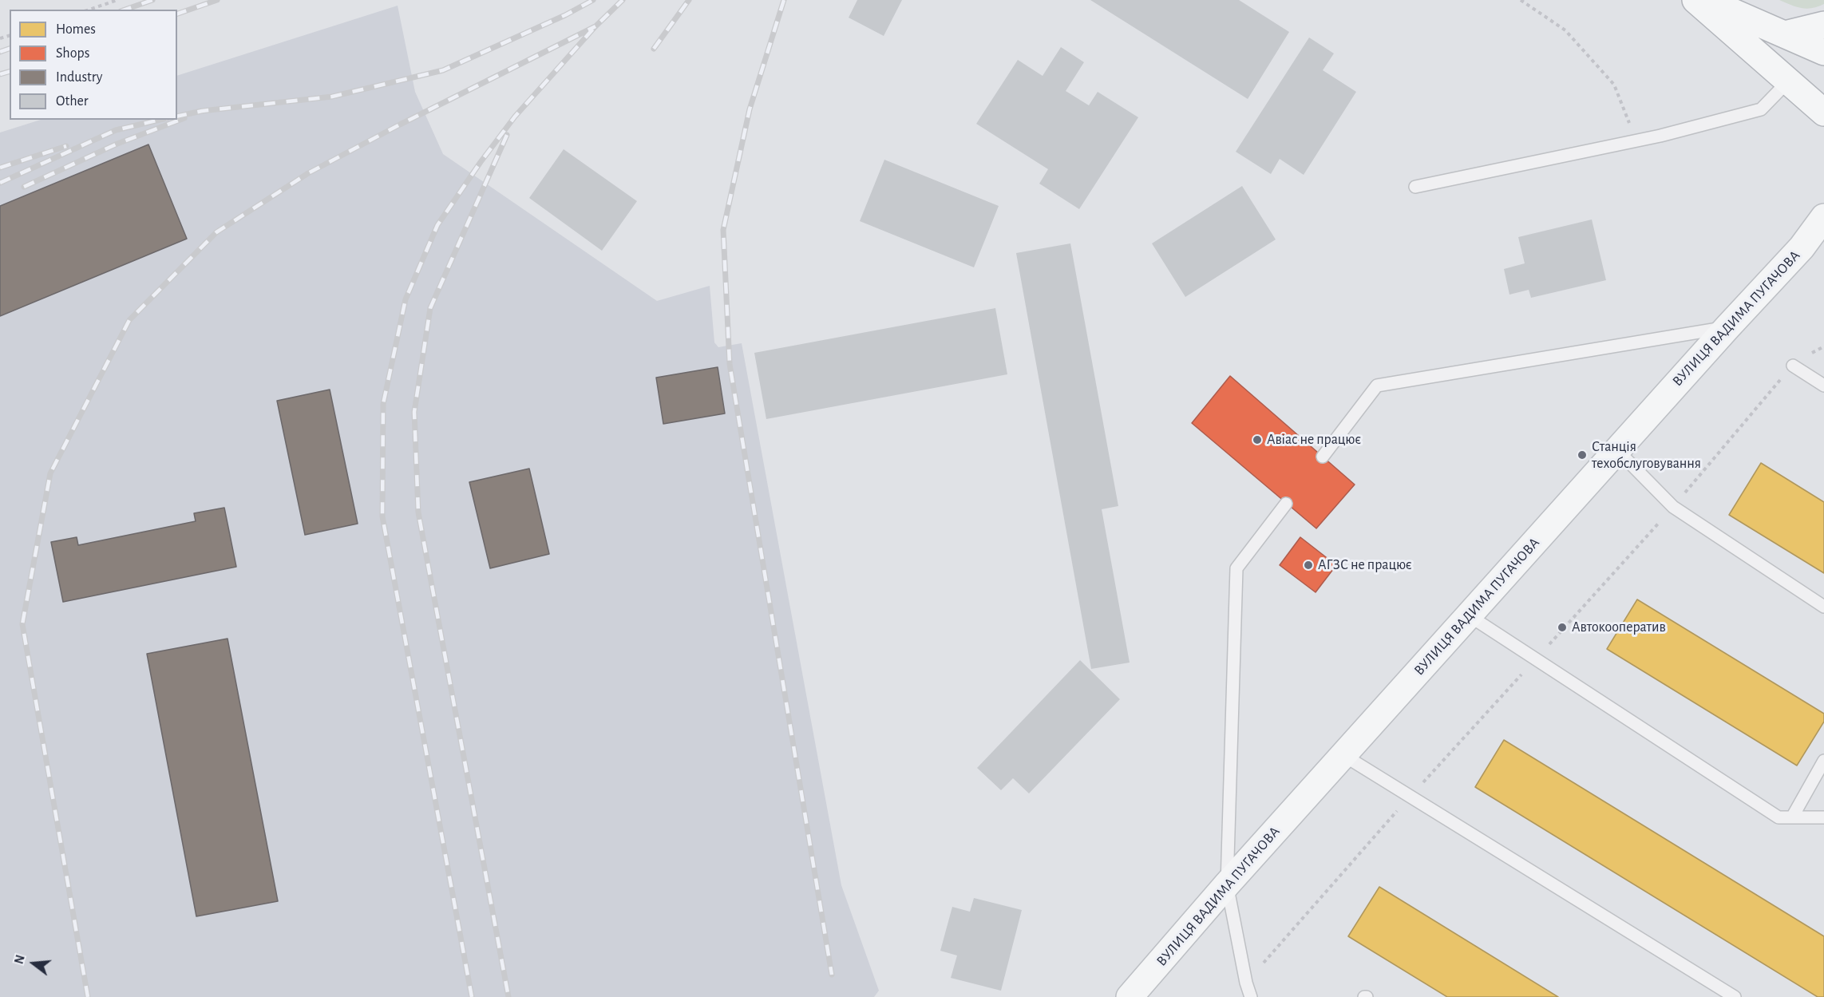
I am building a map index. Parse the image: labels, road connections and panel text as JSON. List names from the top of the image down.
{
  "streets": {
    "main road": ["ВУЛИЦЯ ВАДИМА ПУГАЧОВА"]
  },
  "places": [
    "Авіас не працює",
    "Станція техобслуговування",
    "АГЗС не працює",
    "Автокооператив"
  ],
  "legend": [
    "Homes",
    "Shops",
    "Industry",
    "Other"
  ],
  "north": "left"
}
